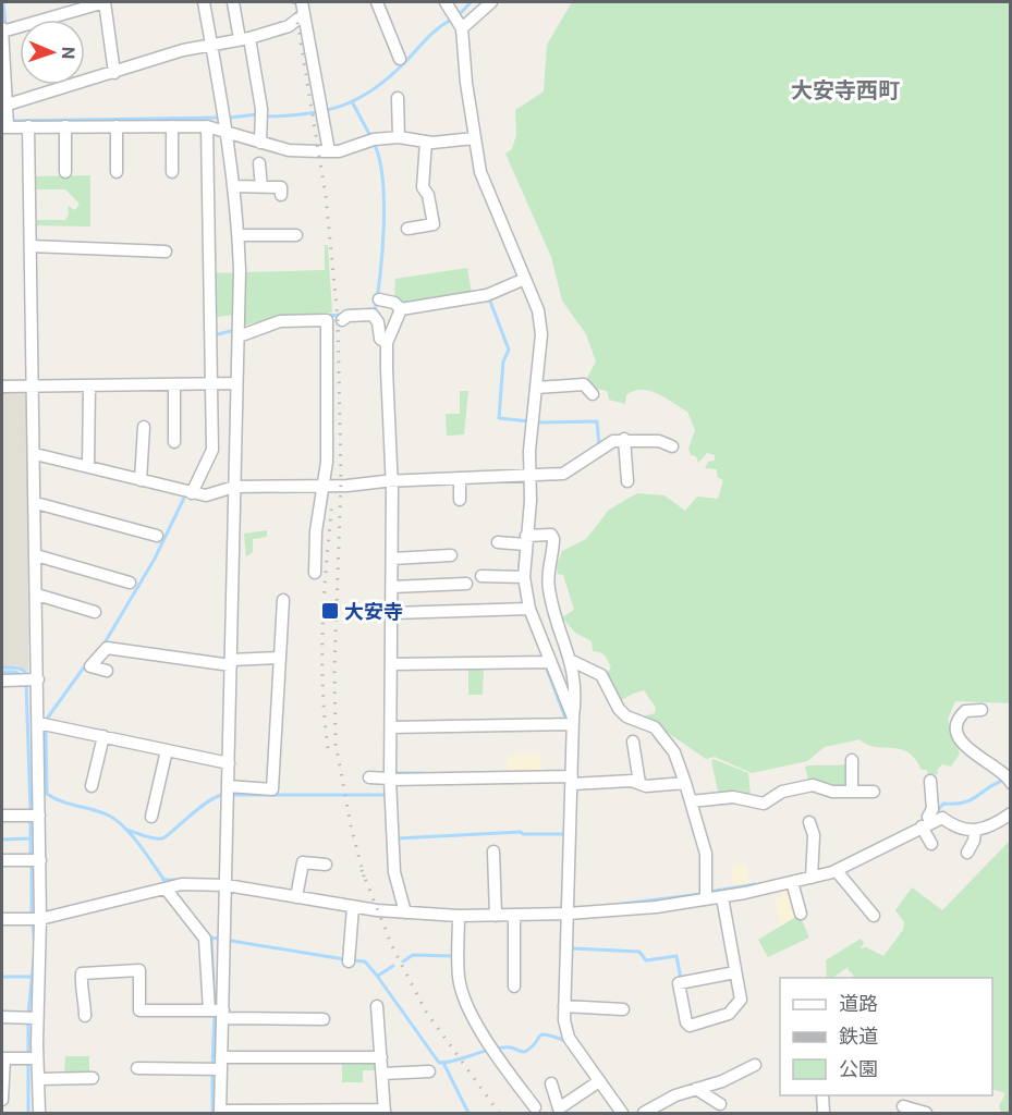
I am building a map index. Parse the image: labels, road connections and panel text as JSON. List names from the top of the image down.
{
  "districts": ["大安寺西町"],
  "places": {
    "transit": ["大安寺"]
  },
  "legend": ["道路", "鉄道", "公園"],
  "north": "right"
}
